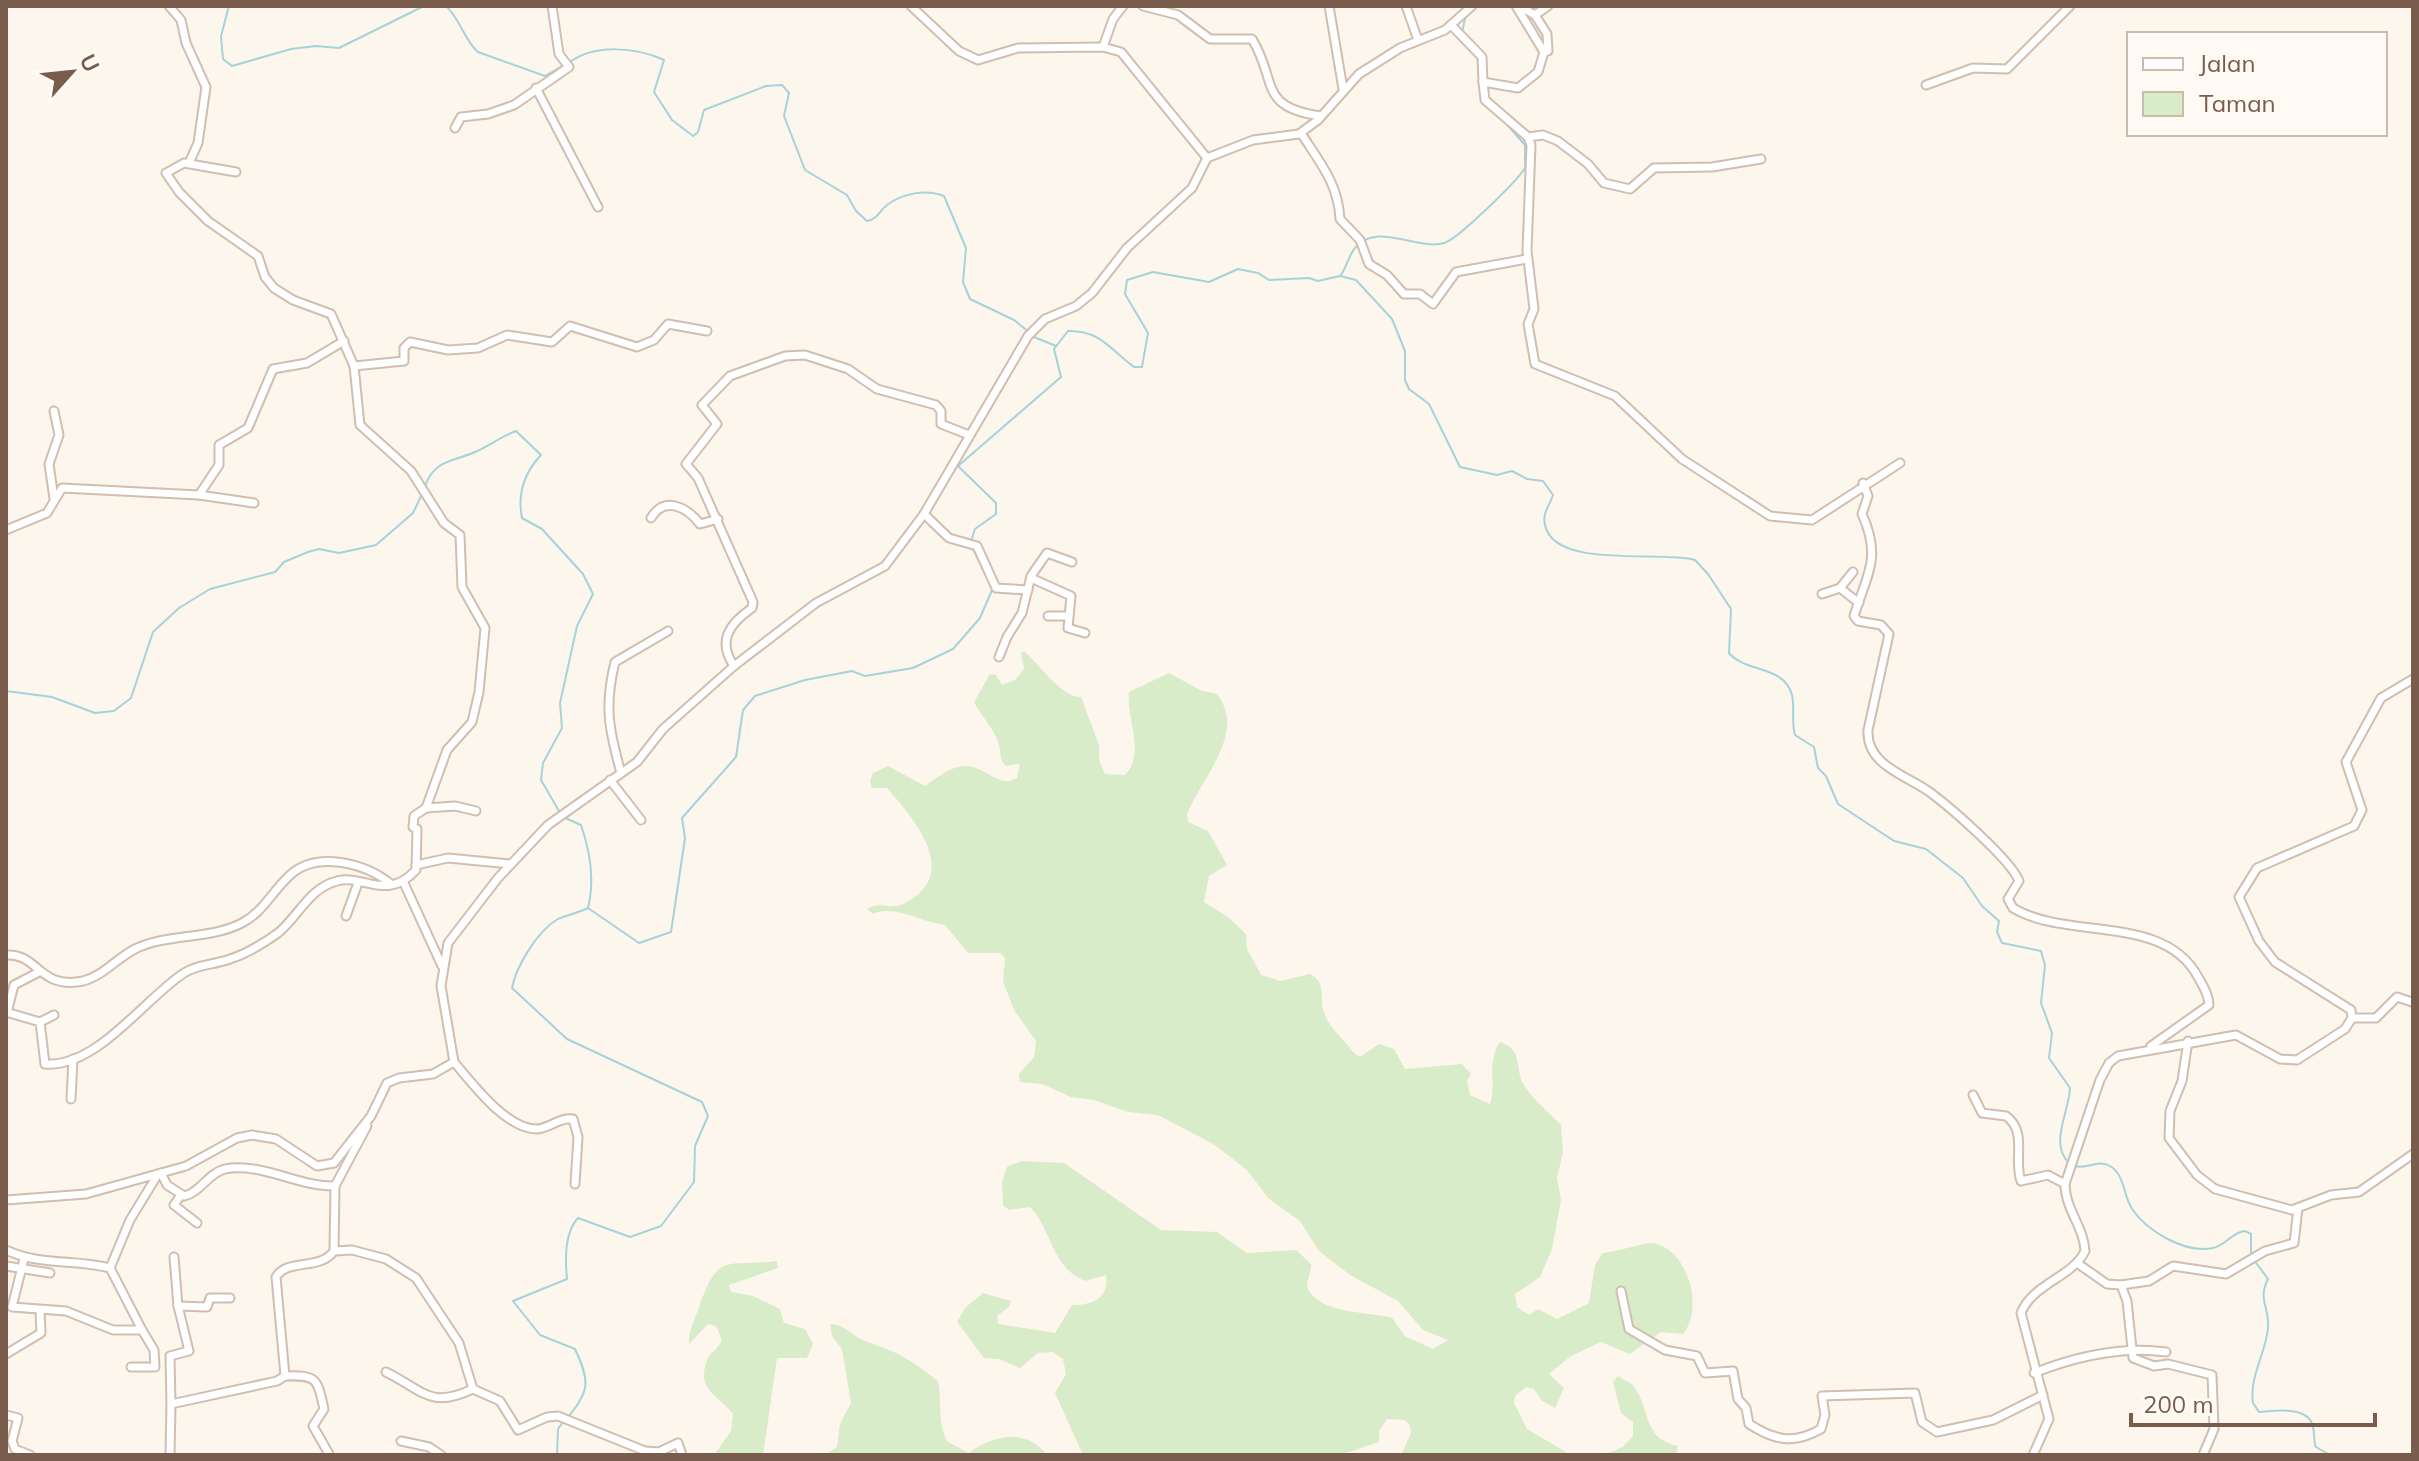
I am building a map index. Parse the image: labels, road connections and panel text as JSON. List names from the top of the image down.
{
  "legend": ["Jalan", "Taman"],
  "scale_bar": "200 m",
  "north": "top right"
}
